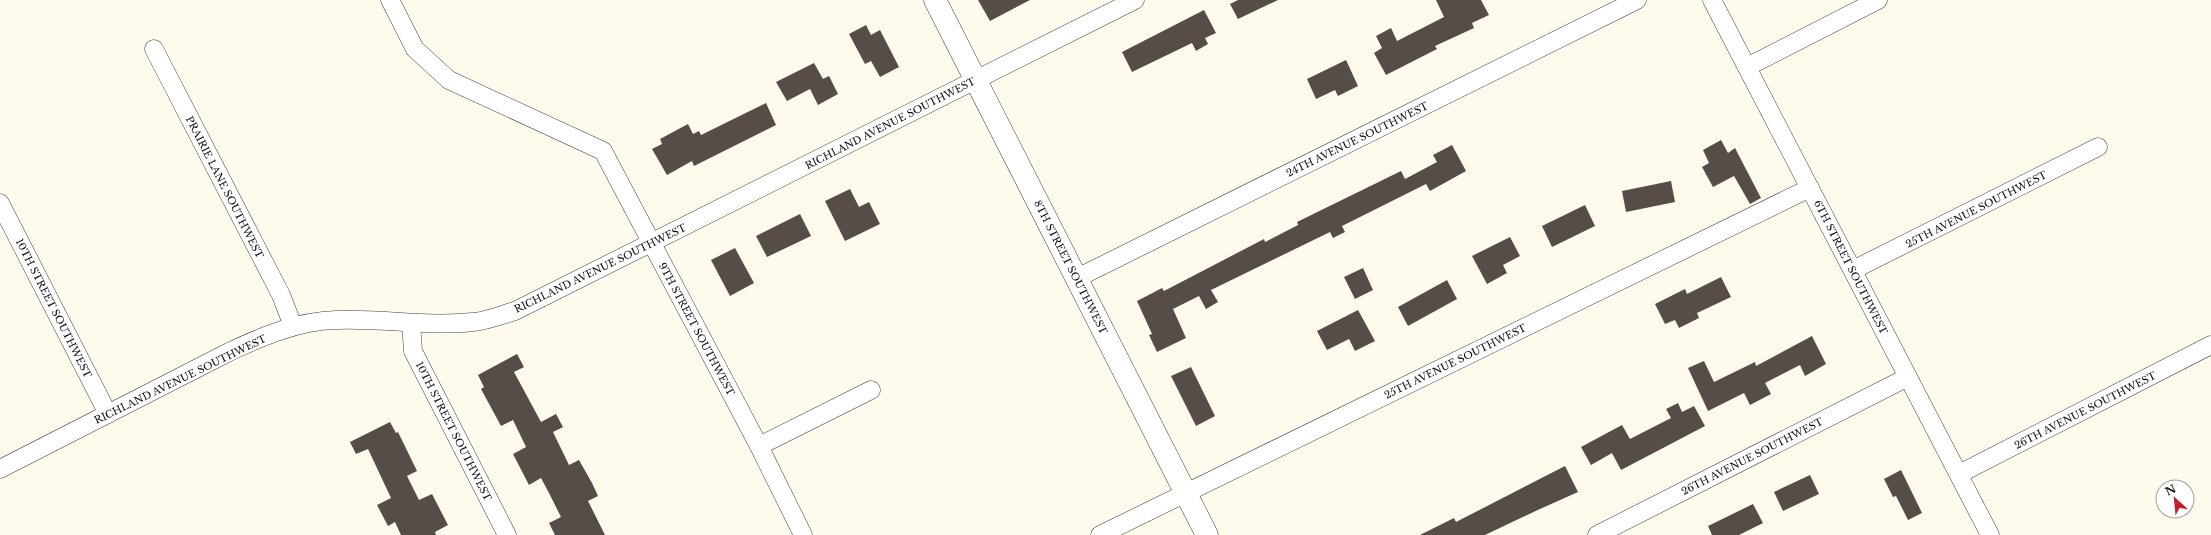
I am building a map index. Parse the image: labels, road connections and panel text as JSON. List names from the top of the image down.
{
  "streets": {
    "street": [
      "RICHLAND AVENUE SOUTHWEST",
      "24TH AVENUE SOUTHWEST",
      "PRAIRIE LANE SOUTHWEST",
      "25TH AVENUE SOUTHWEST",
      "8TH STREET SOUTHWEST",
      "6TH STREET SOUTHWEST",
      "10TH STREET SOUTHWEST",
      "9TH STREET SOUTHWEST",
      "26TH AVENUE SOUTHWEST"
    ]
  },
  "crossings": [
    ["RICHLAND AVENUE SOUTHWEST", "PRAIRIE LANE SOUTHWEST"],
    ["RICHLAND AVENUE SOUTHWEST", "8TH STREET SOUTHWEST"],
    ["RICHLAND AVENUE SOUTHWEST", "10TH STREET SOUTHWEST"],
    ["RICHLAND AVENUE SOUTHWEST", "9TH STREET SOUTHWEST"],
    ["24TH AVENUE SOUTHWEST", "8TH STREET SOUTHWEST"],
    ["25TH AVENUE SOUTHWEST", "8TH STREET SOUTHWEST"],
    ["25TH AVENUE SOUTHWEST", "6TH STREET SOUTHWEST"],
    ["6TH STREET SOUTHWEST", "26TH AVENUE SOUTHWEST"]
  ],
  "north": "top left"
}
